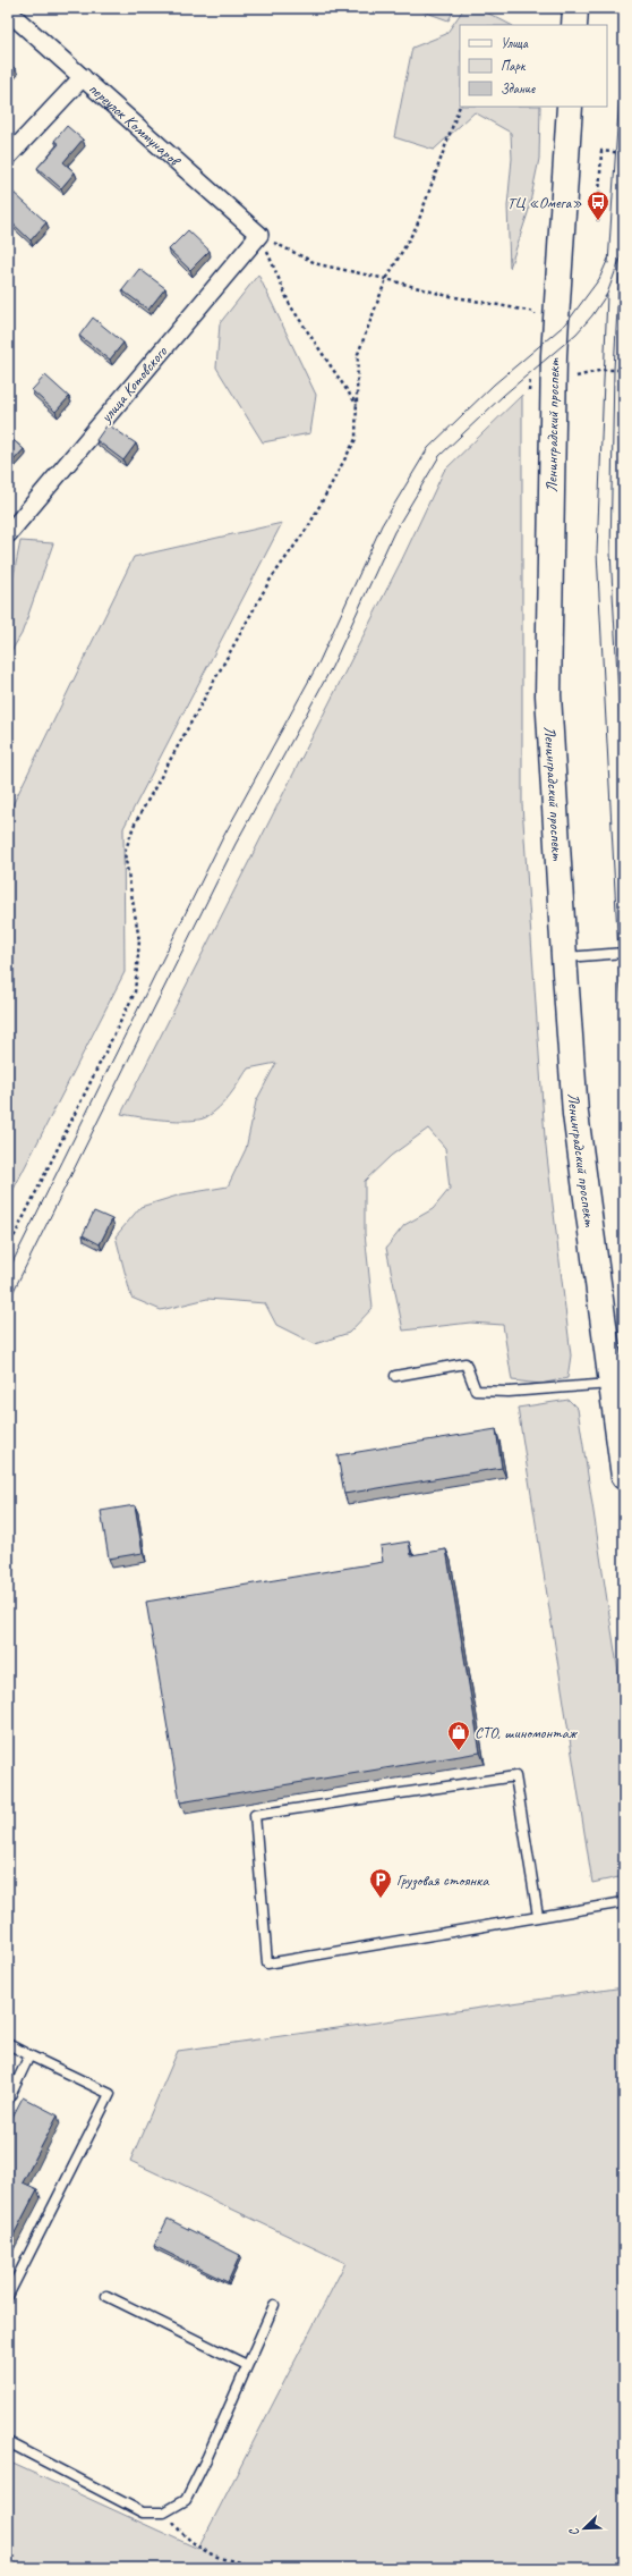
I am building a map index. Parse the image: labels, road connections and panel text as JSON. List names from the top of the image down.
{
  "streets": {
    "main road": ["Ленинградский проспект"],
    "street": ["переулок Коммунаров", "улица Котовского"]
  },
  "crossings": [
    ["переулок Коммунаров", "улица Котовского"]
  ],
  "places": {
    "bus stop": ["ТЦ «Омега»"],
    "shop": ["СТО, шиномонтаж"],
    "parking": ["Грузовая стоянка"]
  },
  "legend": ["Улица", "Парк", "Здание"],
  "north": "bottom left"
}
